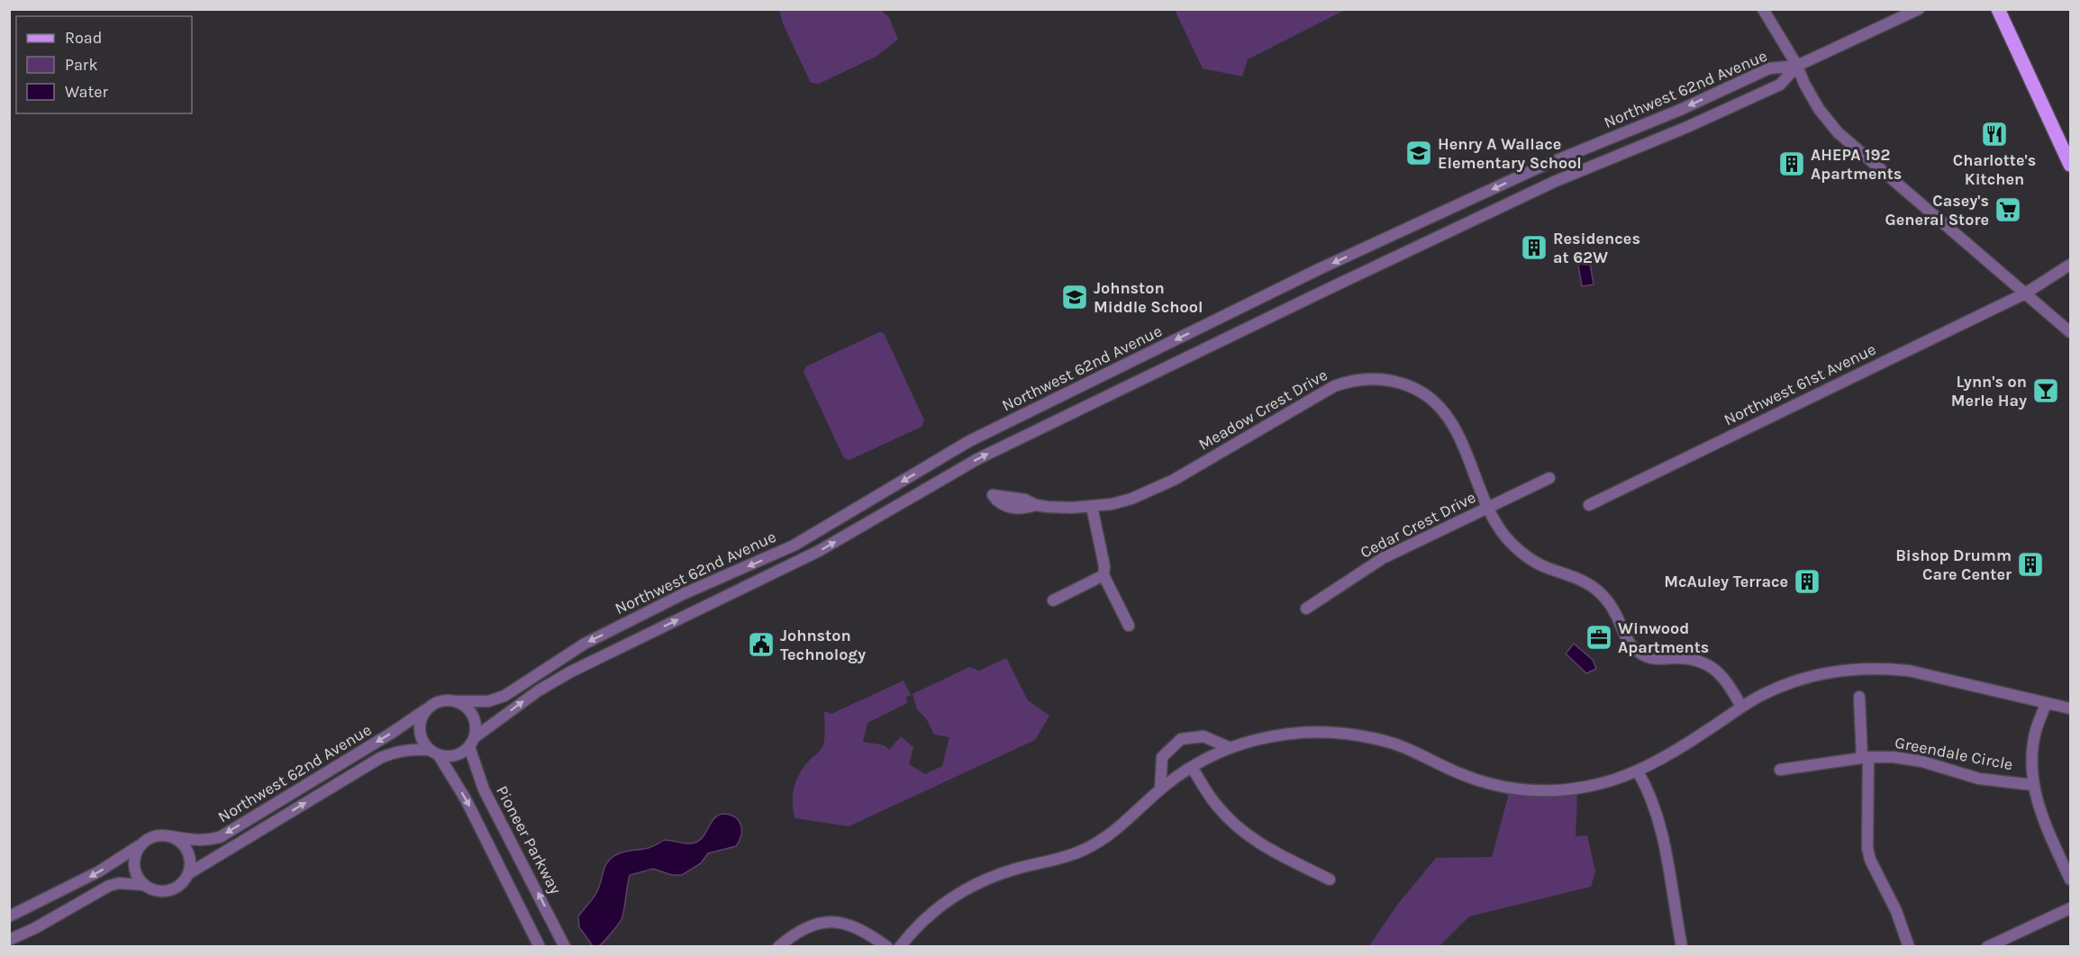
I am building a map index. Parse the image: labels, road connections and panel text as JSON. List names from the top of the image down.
{
  "streets": {
    "street": [
      "Northwest 62nd Avenue",
      "Northwest 61st Avenue",
      "Meadow Crest Drive",
      "Cedar Crest Drive",
      "Greendale Circle",
      "Pioneer Parkway"
    ]
  },
  "crossings": [
    ["Northwest 62nd Avenue", "Pioneer Parkway"],
    ["Meadow Crest Drive", "Cedar Crest Drive"]
  ],
  "places": {
    "restaurant": ["Charlotte's Kitchen"],
    "school or university": ["Henry A Wallace Elementary School", "Johnston Middle School"],
    "building": [
      "AHEPA 192 Apartments",
      "Residences at 62W",
      "Bishop Drumm Care Center",
      "McAuley Terrace"
    ],
    "supermarket": ["Casey's General Store"],
    "bar": ["Lynn's on Merle Hay"],
    "office": ["Winwood Apartments"],
    "public building": ["Johnston Technology"]
  },
  "legend": ["Road", "Park", "Water"]
}
